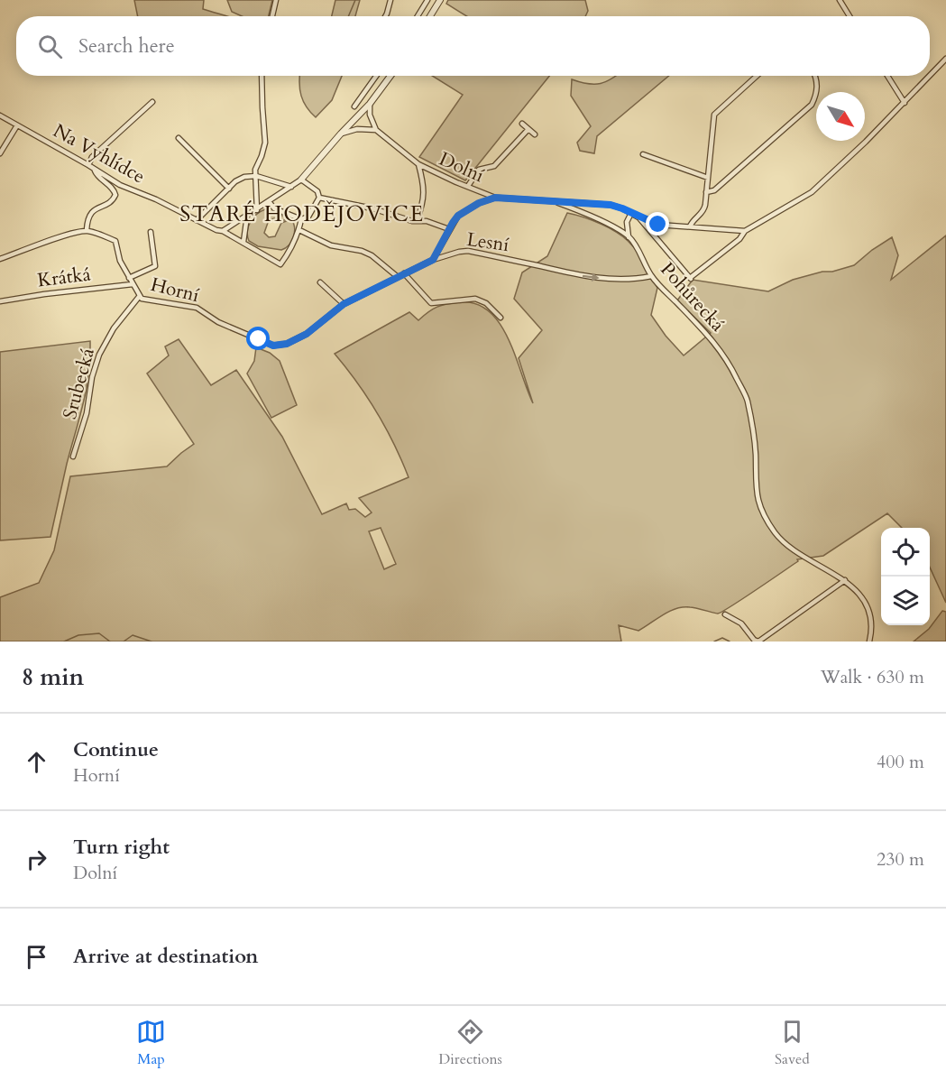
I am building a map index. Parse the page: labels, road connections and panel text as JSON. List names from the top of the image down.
{
  "streets": {
    "street": [
      "Na Vyhlídce",
      "Dolní",
      "Lesní",
      "Krátká",
      "Horní",
      "Pohůrecká",
      "Srubecká"
    ]
  },
  "crossings": [
    ["Dolní", "Pohůrecká"],
    ["Lesní", "Horní"],
    ["Lesní", "Pohůrecká"],
    ["Krátká", "Horní"],
    ["Horní", "Srubecká"]
  ],
  "one_way": ["Lesní"],
  "districts": ["STARÉ HODĚJOVICE"],
  "north": "bottom right",
  "page": {
    "search": "Search here",
    "heading": ["8 min", "Walk · 630 m"],
    "list": [
      ["Continue", "Horní", "400 m"],
      ["Turn right", "Dolní", "230 m"],
      "Arrive at destination"
    ],
    "nav": ["Map", "Directions", "Saved"]
  }
}
